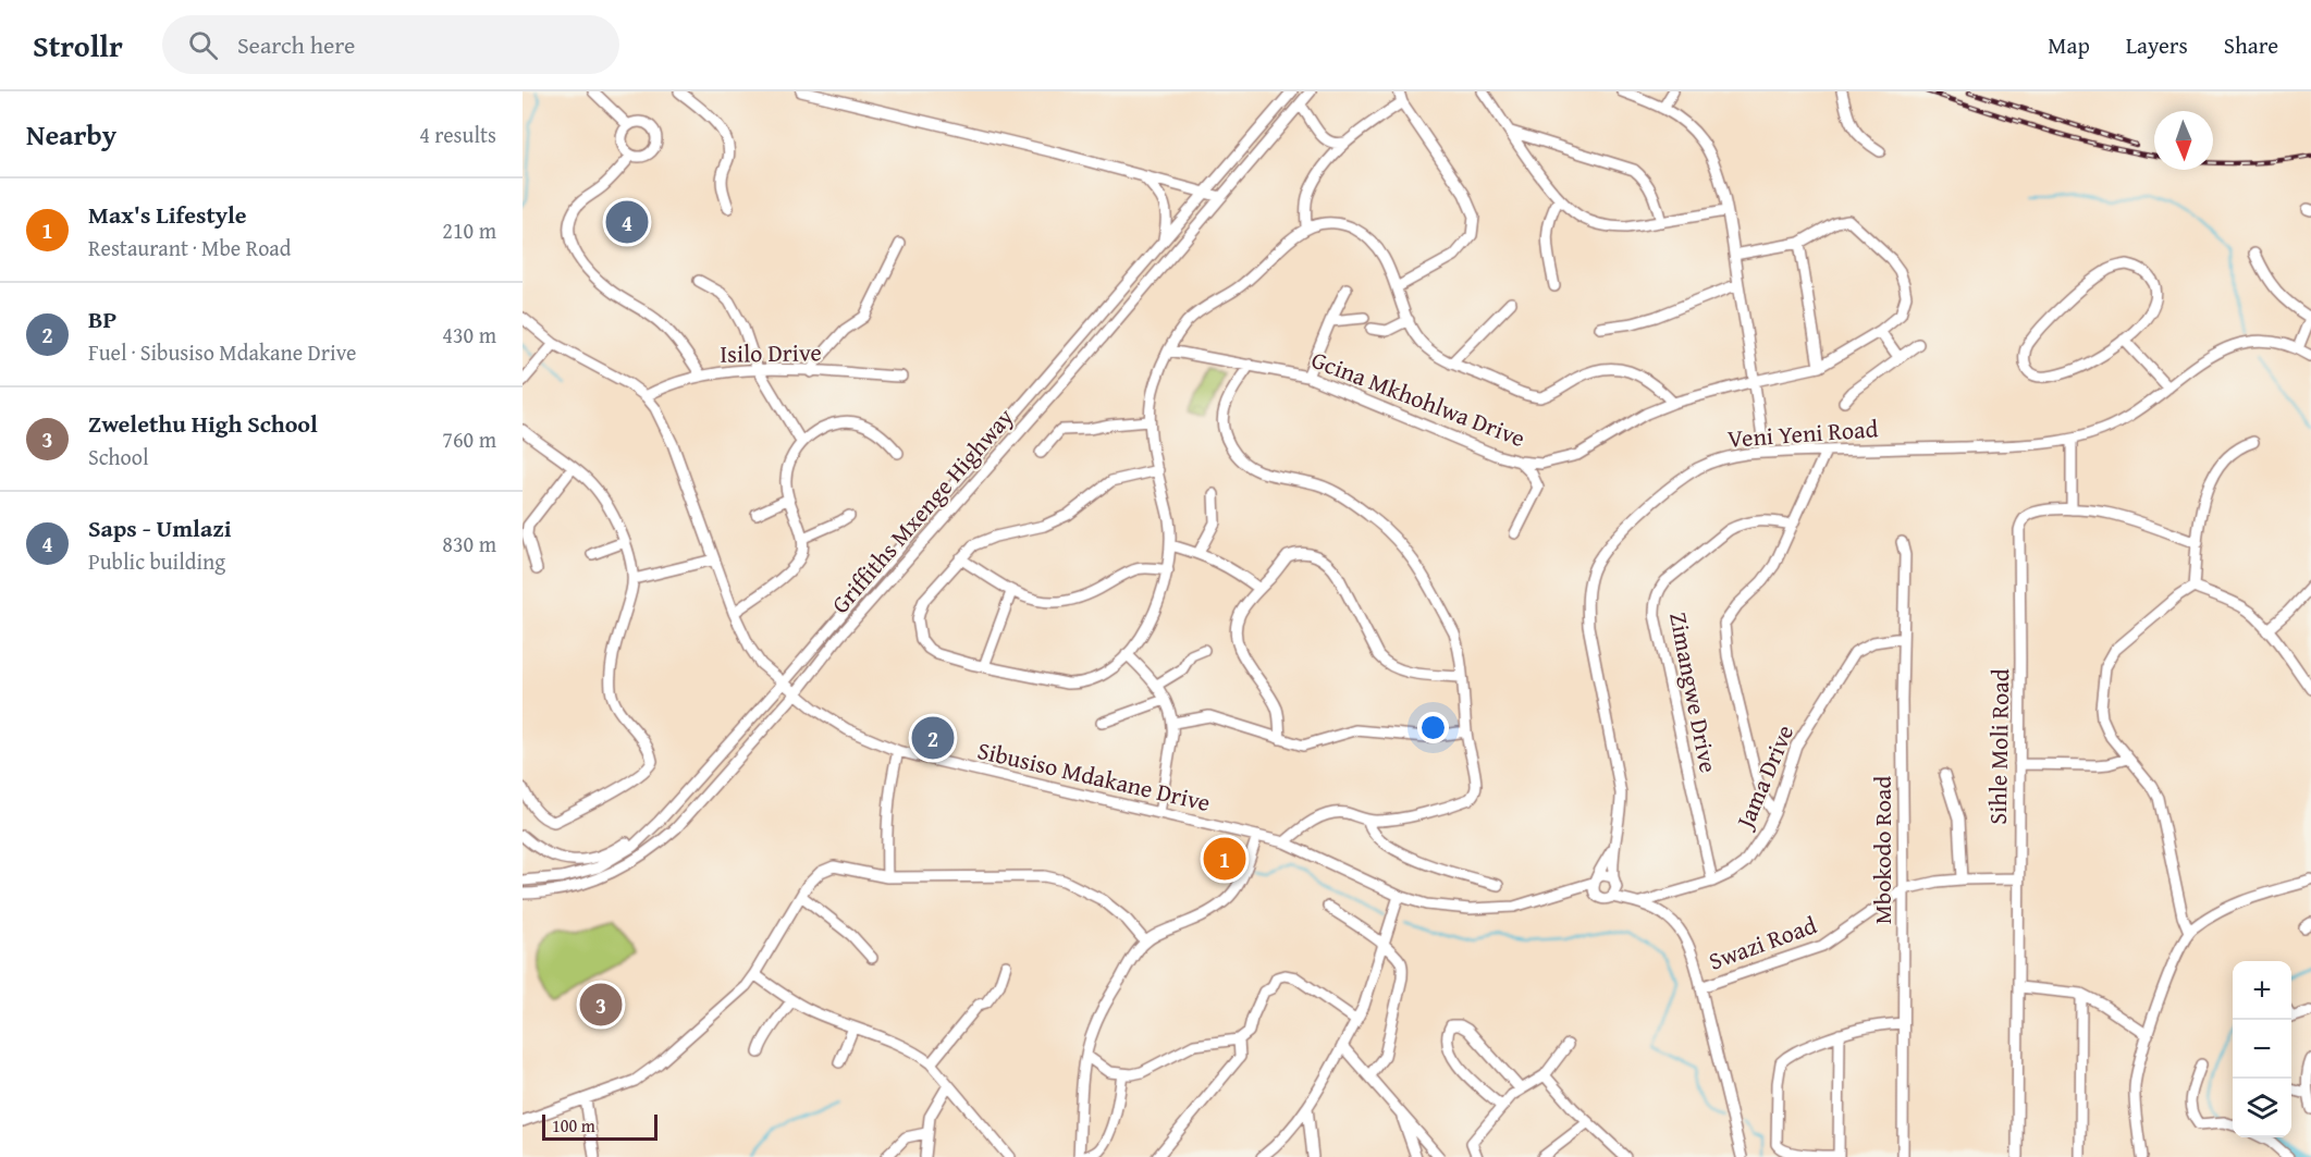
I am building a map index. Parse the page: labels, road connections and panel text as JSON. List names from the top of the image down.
{
  "streets": {
    "street": [
      "Isilo Drive",
      "Gcina Mkhohlwa Drive",
      "Veni Yeni Road",
      "Griffiths Mxenge Highway",
      "Zimangwe Drive",
      "Sihle Moli Road",
      "Sibusiso Mdakane Drive",
      "Jama Drive",
      "Mbokodo Road",
      "Swazi Road"
    ]
  },
  "crossings": [
    ["Isilo Drive", "Sibusiso Mdakane Drive"],
    ["Veni Yeni Road", "Sibusiso Mdakane Drive"],
    ["Griffiths Mxenge Highway", "Sibusiso Mdakane Drive"],
    ["Zimangwe Drive", "Jama Drive"],
    ["Sihle Moli Road", "Swazi Road"],
    ["Jama Drive", "Mbokodo Road"],
    ["Mbokodo Road", "Swazi Road"]
  ],
  "scale_bar": "100 m",
  "north": "bottom",
  "page": {
    "header": "Strollr",
    "search": "Search here",
    "nav": ["Map", "Layers", "Share"],
    "heading": ["Nearby", "4 results"],
    "list": [
      {
        "mark": "1",
        "name": "Max's Lifestyle",
        "note": "Restaurant · Mbe Road",
        "value": "210 m"
      },
      {
        "mark": "2",
        "name": "BP",
        "note": "Fuel · Sibusiso Mdakane Drive",
        "value": "430 m"
      },
      {
        "mark": "3",
        "name": "Zwelethu High School",
        "note": "School",
        "value": "760 m"
      },
      {
        "mark": "4",
        "name": "Saps - Umlazi",
        "note": "Public building",
        "value": "830 m"
      }
    ],
    "pins": [
      "4",
      "2",
      "1",
      "3"
    ],
    "map_buttons": ["+", "−"],
    "scale": "100 m"
  }
}
